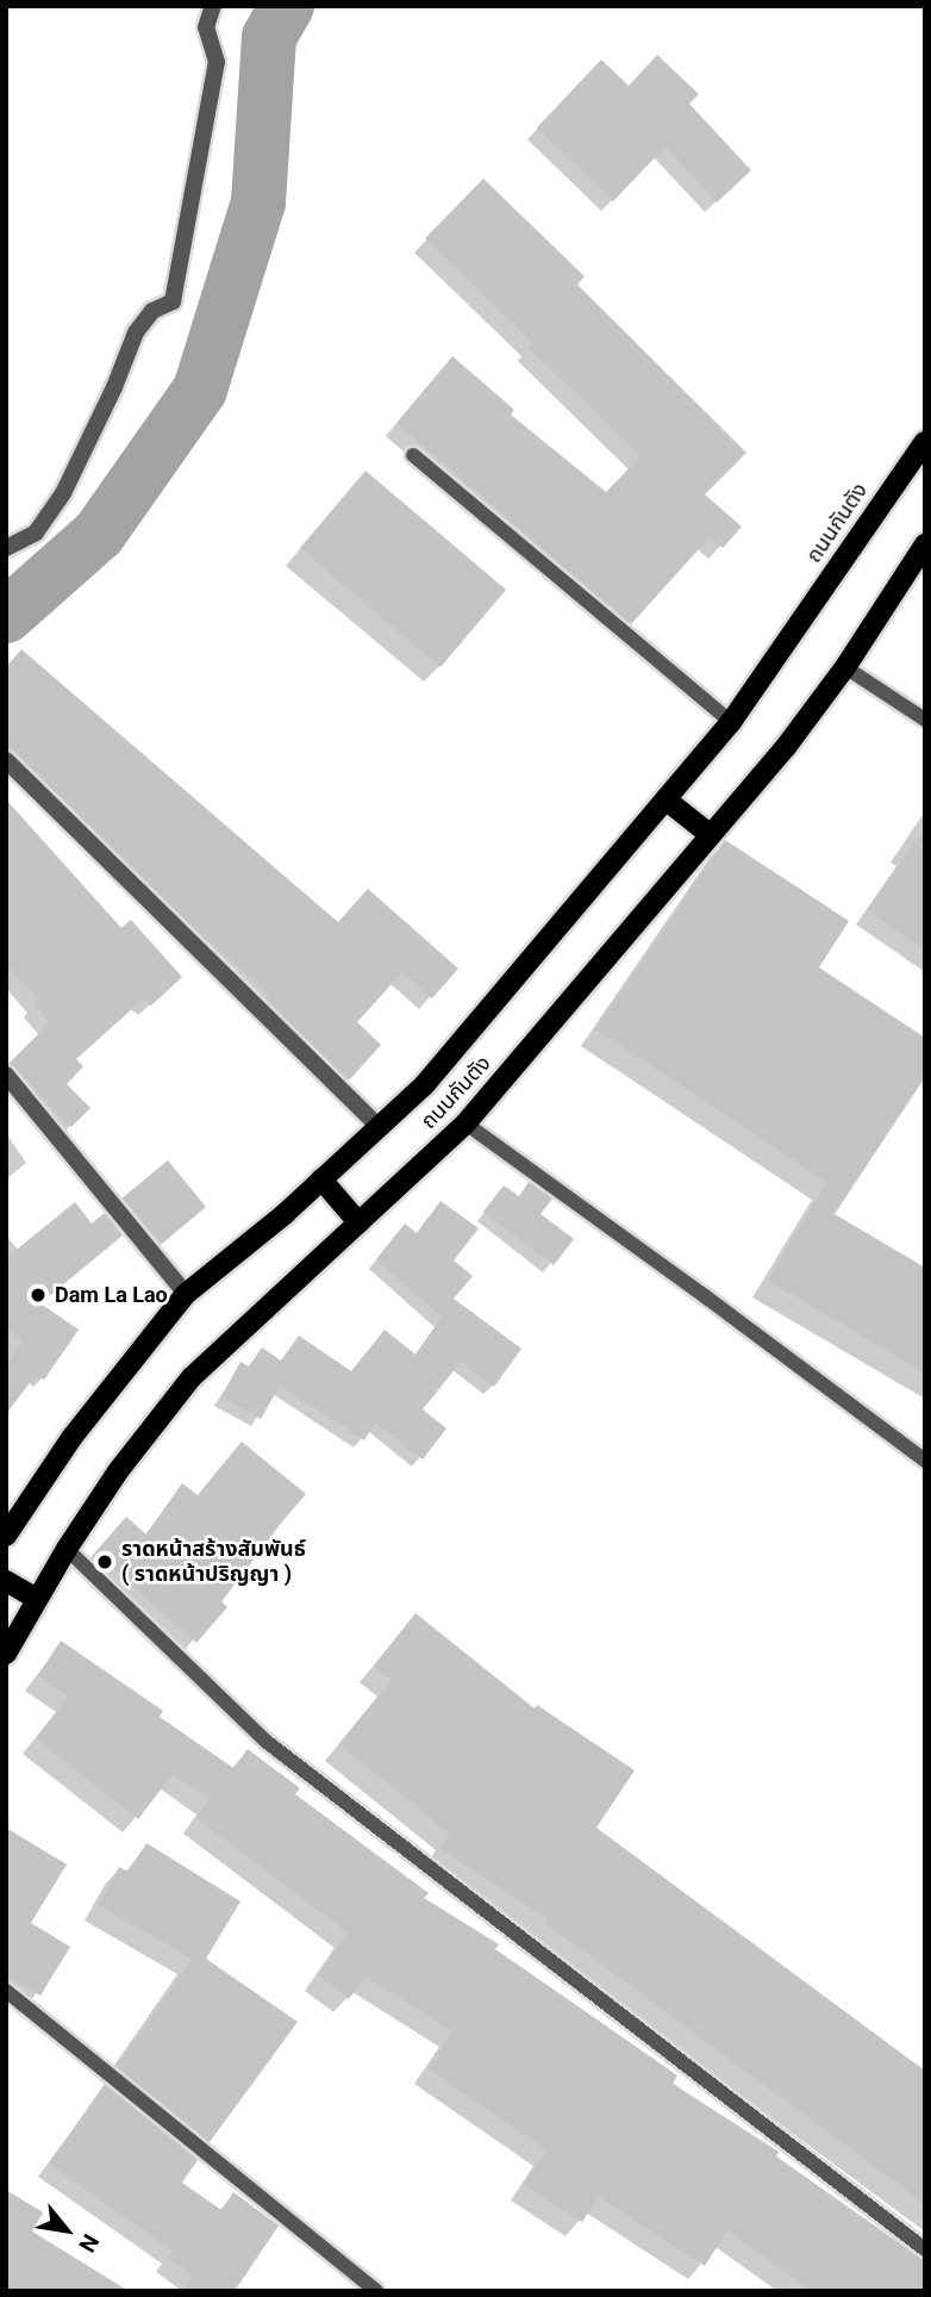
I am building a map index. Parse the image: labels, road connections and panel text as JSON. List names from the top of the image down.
{
  "streets": {
    "main road": ["ถนนกันตัง"]
  },
  "places": ["Dam La Lao", "ราดหน้าสร้างสัมพันธ์ ( ราดหน้าปริญญา )"],
  "north": "bottom right"
}
